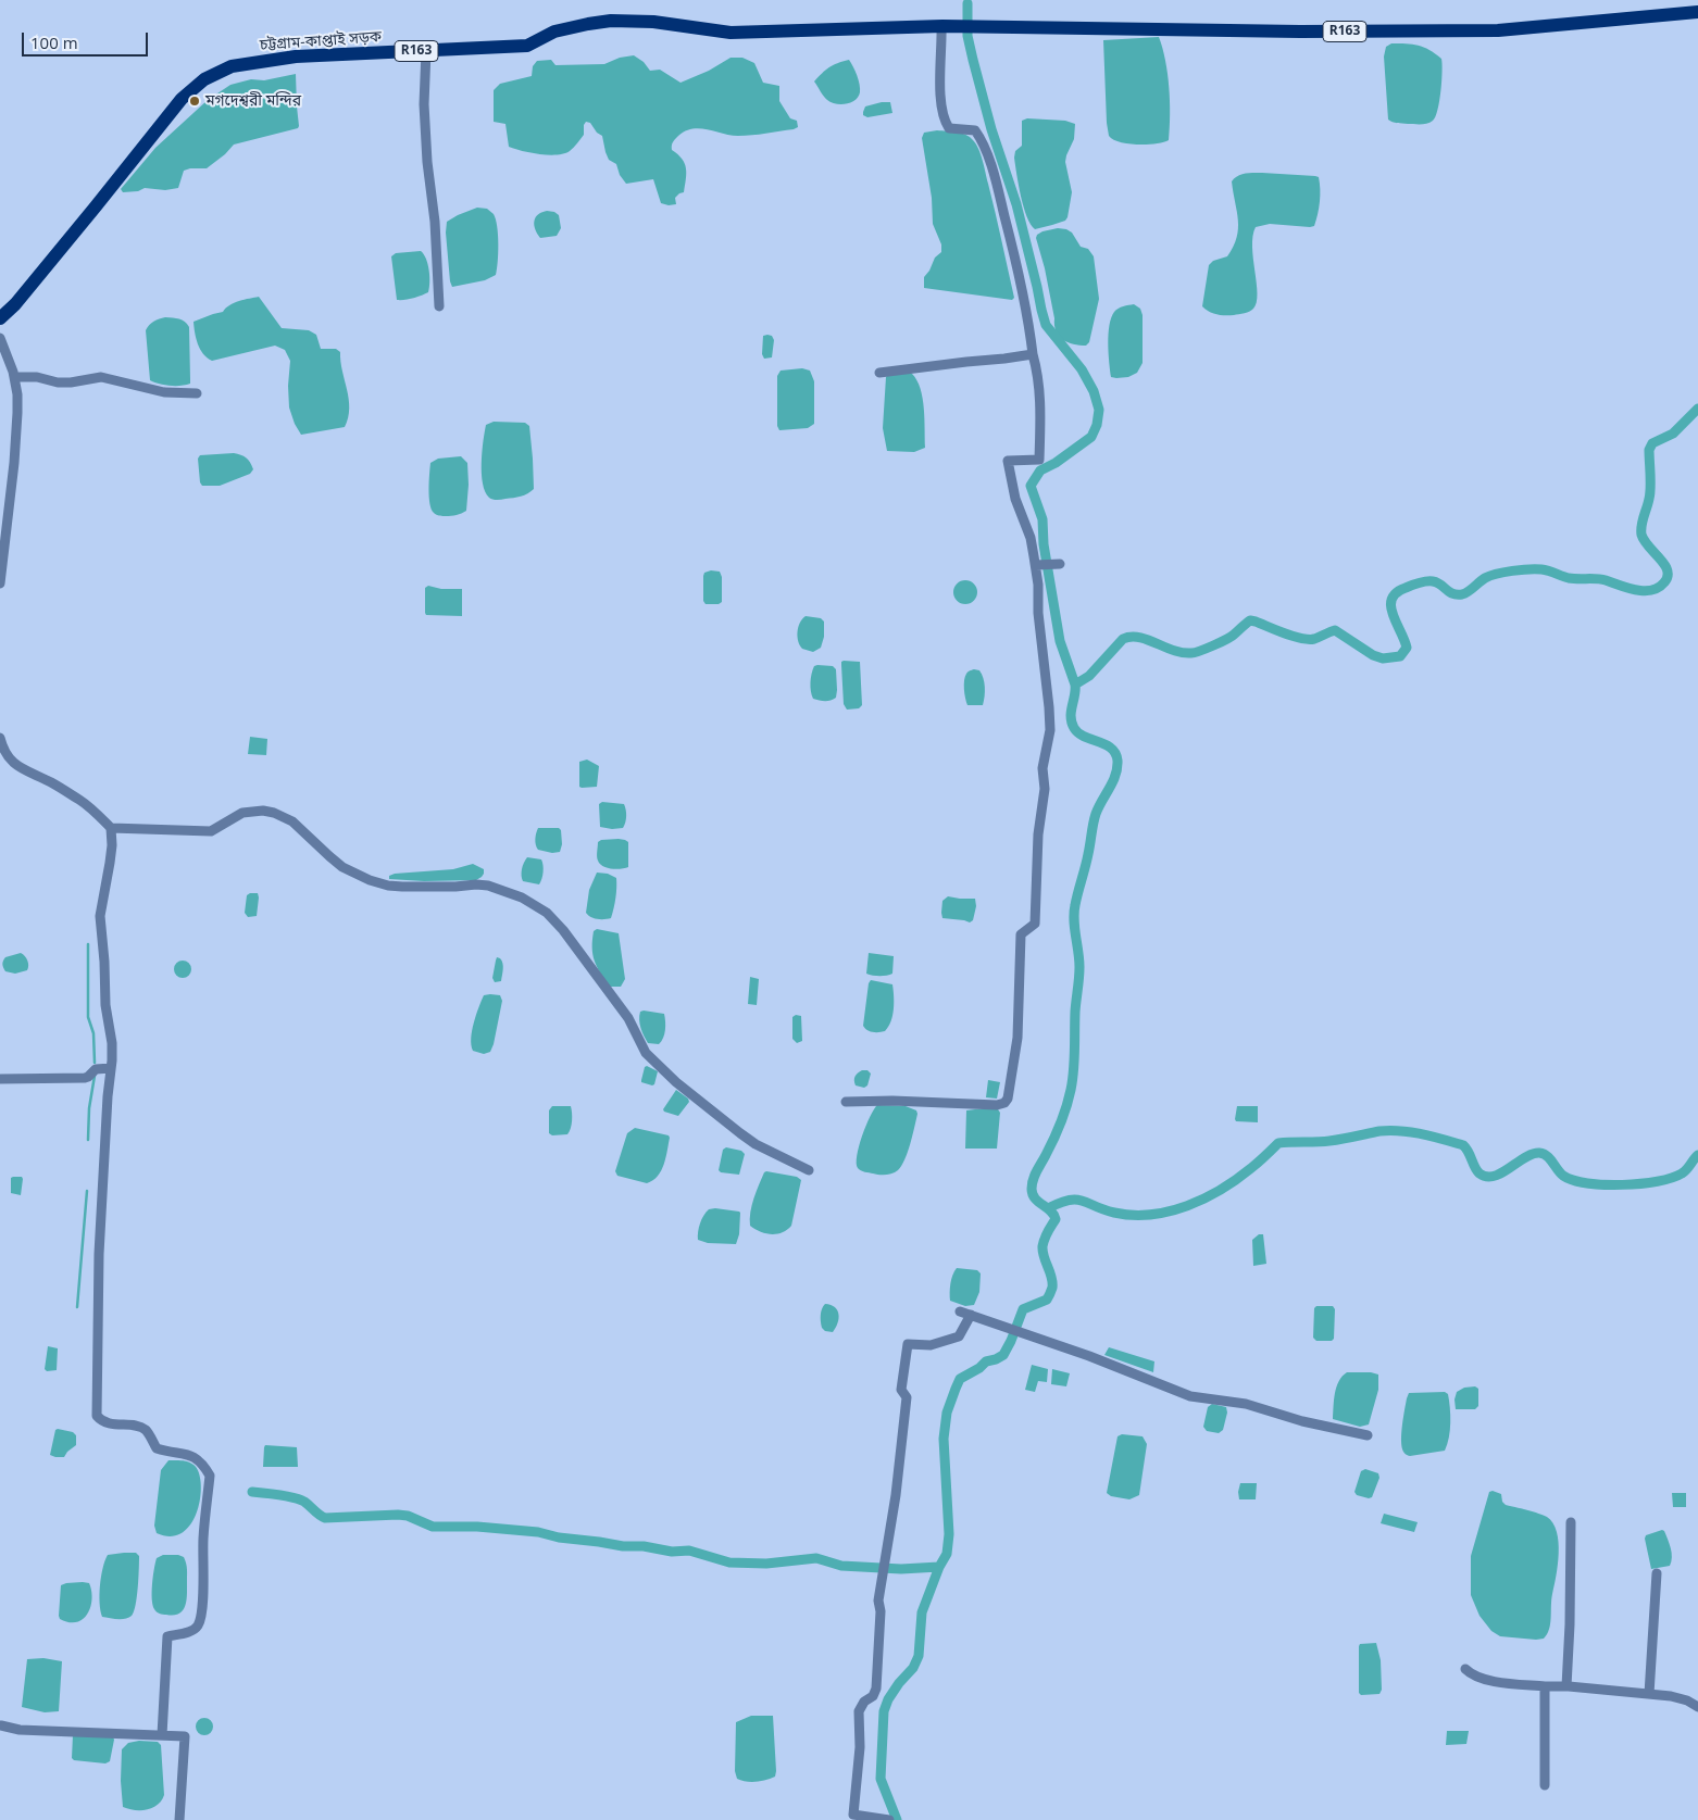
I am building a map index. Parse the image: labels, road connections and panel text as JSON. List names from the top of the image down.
{
  "streets": {
    "main road": ["R163", "চট্টগ্রাম-কাপ্তাই সড়ক"]
  },
  "places": ["মগদেশ্বরী মন্দির"],
  "scale_bar": "100 m"
}
